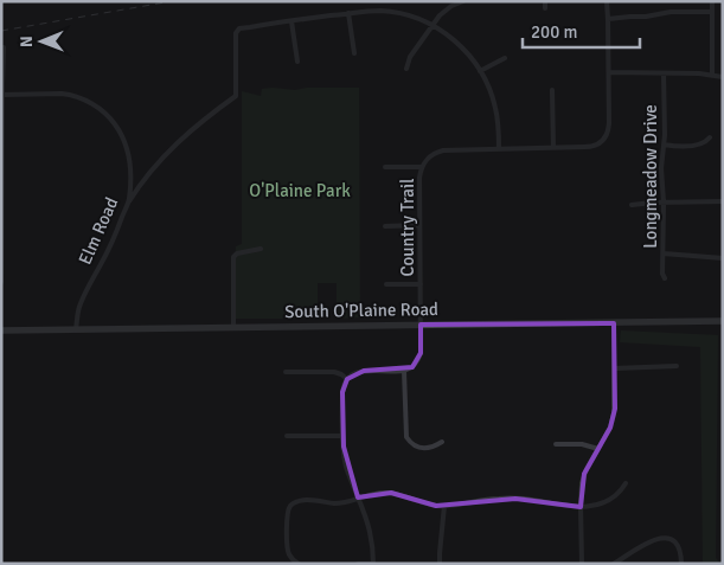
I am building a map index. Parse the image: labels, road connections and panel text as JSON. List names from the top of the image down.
{
  "streets": {
    "main road": ["South O'Plaine Road"],
    "street": ["Longmeadow Drive", "Country Trail", "Elm Road"]
  },
  "crossings": [
    ["Country Trail", "South O'Plaine Road"],
    ["Elm Road", "South O'Plaine Road"]
  ],
  "parks": ["O'Plaine Park"],
  "scale_bar": "200 m",
  "north": "left"
}
